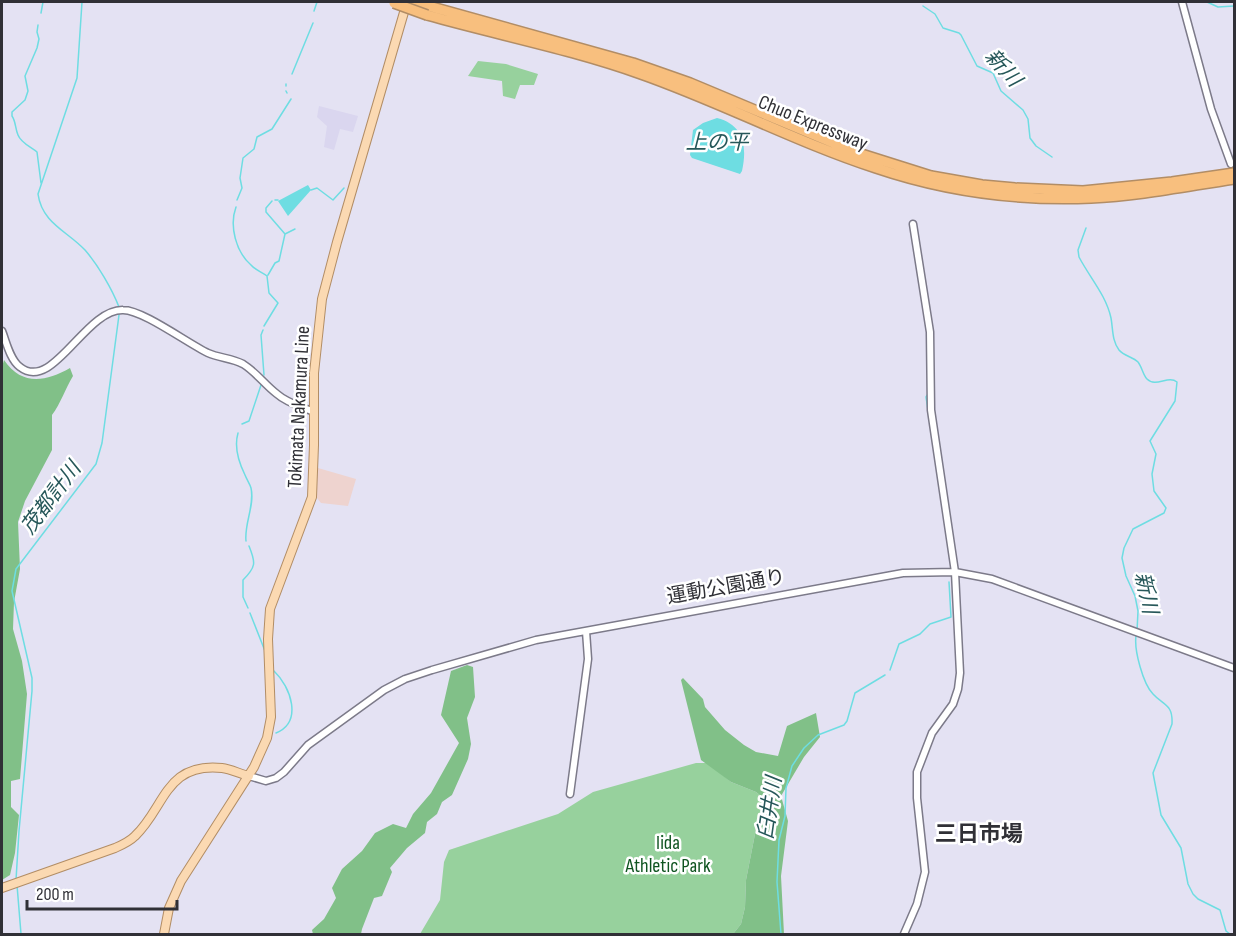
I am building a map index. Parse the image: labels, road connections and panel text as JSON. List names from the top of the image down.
{
  "streets": {
    "highway": ["Chuo Expressway"],
    "main road": ["Tokimata Nakamura Line"],
    "street": ["運動公園通り"]
  },
  "crossings": [
    ["Tokimata Nakamura Line", "運動公園通り"]
  ],
  "districts": ["三日市場"],
  "water": [
    "新川",
    "上の平",
    "茂都計川",
    "臼井川"
  ],
  "parks": ["Iida Athletic Park"],
  "scale_bar": "200 m"
}
